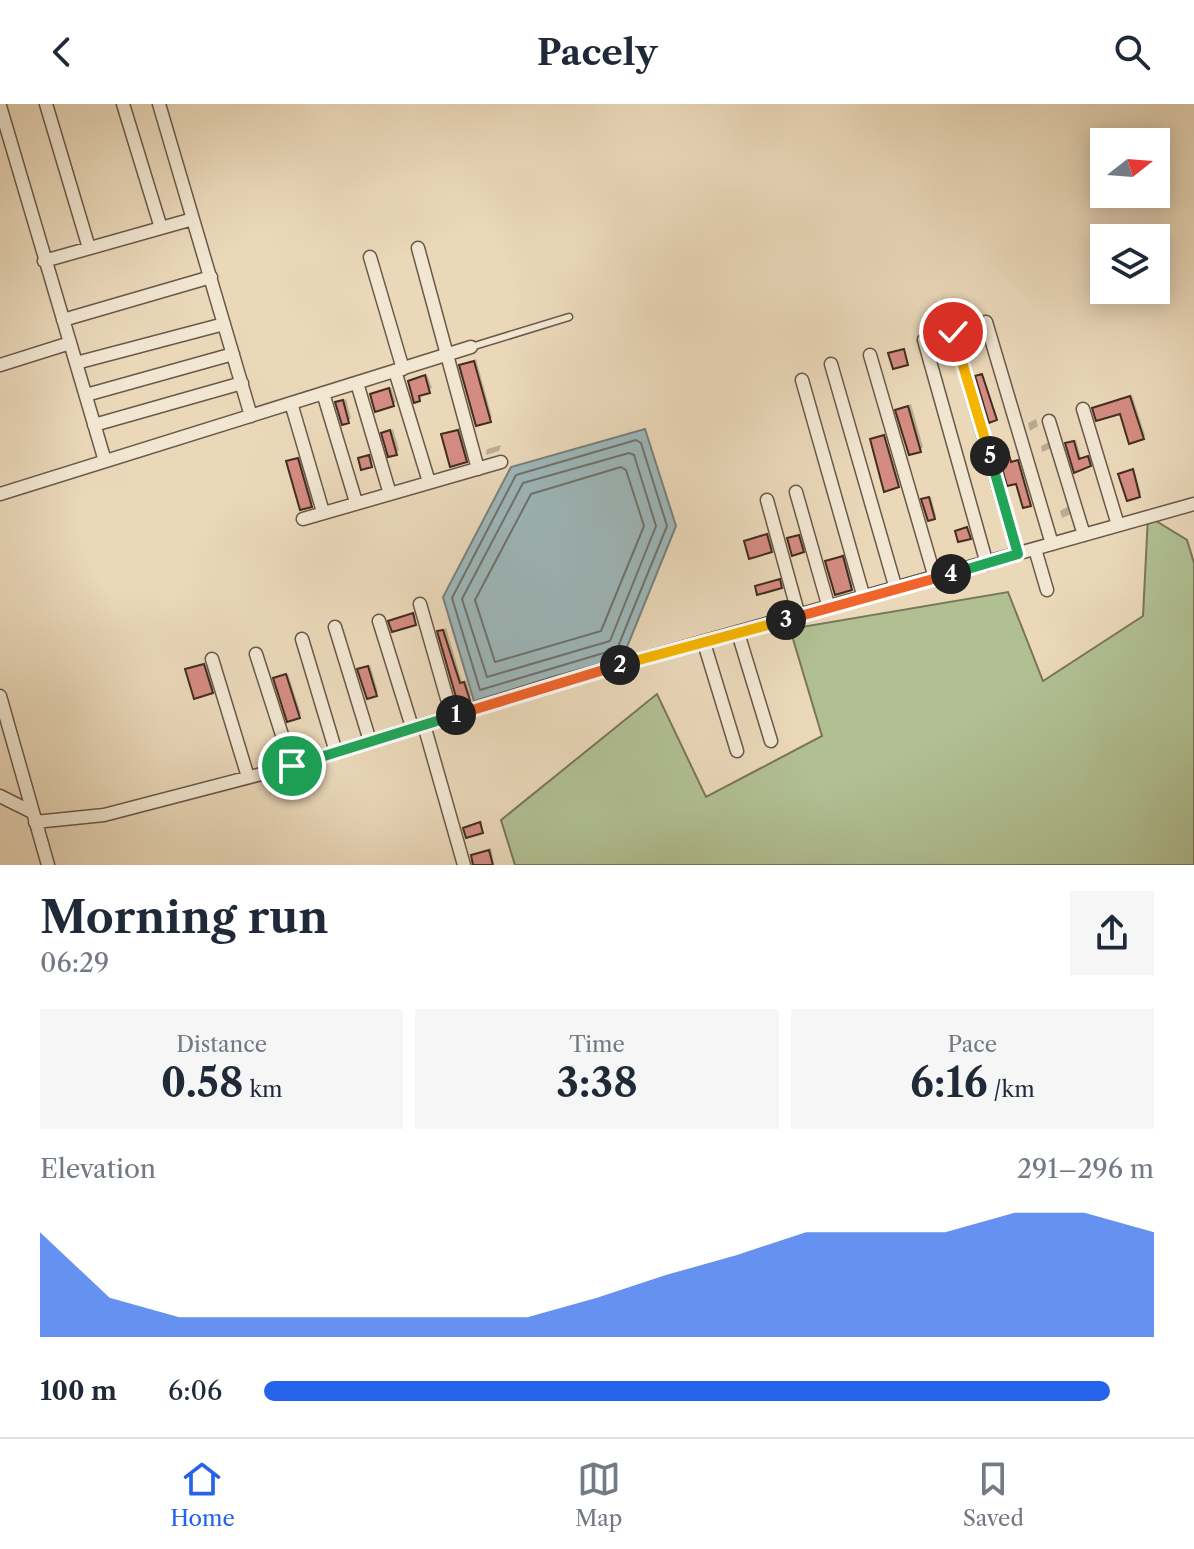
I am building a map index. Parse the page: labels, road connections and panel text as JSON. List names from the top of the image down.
{
  "north": "right",
  "page": {
    "header": "Pacely",
    "pins": [
      "5",
      "4",
      "3",
      "2",
      "1"
    ],
    "heading": ["Morning run", "06:29"],
    "stats": [
      ["Distance", "0.58 km"],
      ["Time", "3:38"],
      ["Pace", "6:16 /km"]
    ],
    "chart": ["Elevation", "291–296 m"],
    "list": [
      {
        "name": "100 m",
        "note": "6:06"
      }
    ],
    "tabs": ["Home", "Map", "Saved"]
  }
}
